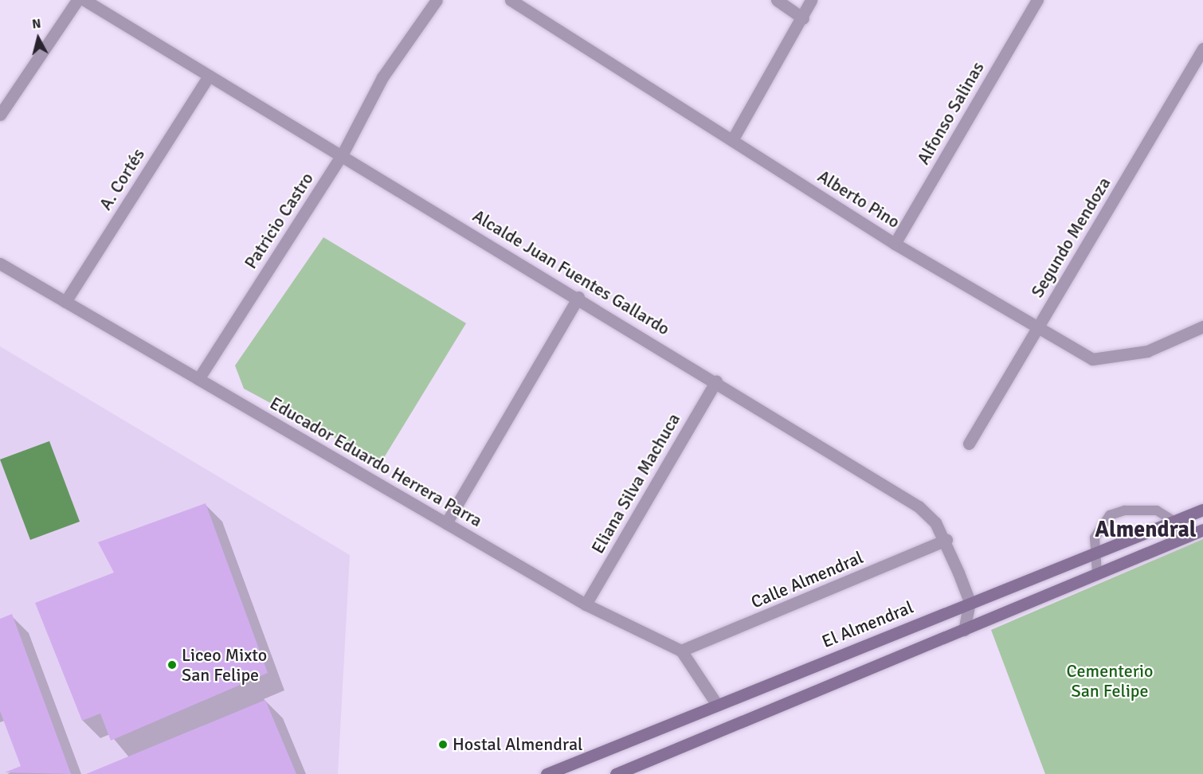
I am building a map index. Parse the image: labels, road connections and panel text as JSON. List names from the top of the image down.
{
  "streets": {
    "main road": ["El Almendral"],
    "street": [
      "Alfonso Salinas",
      "A. Cortés",
      "Alberto Pino",
      "Patricio Castro",
      "Segundo Mendoza",
      "Alcalde Juan Fuentes Gallardo",
      "Educador Eduardo Herrera Parra",
      "Eliana Silva Machuca",
      "Calle Almendral"
    ]
  },
  "crossings": [
    ["Alfonso Salinas", "Alberto Pino"],
    ["A. Cortés", "Alcalde Juan Fuentes Gallardo"],
    ["A. Cortés", "Educador Eduardo Herrera Parra"],
    ["Alberto Pino", "Segundo Mendoza"],
    ["Patricio Castro", "Alcalde Juan Fuentes Gallardo"],
    ["Patricio Castro", "Educador Eduardo Herrera Parra"],
    ["Alcalde Juan Fuentes Gallardo", "Eliana Silva Machuca"],
    ["Alcalde Juan Fuentes Gallardo", "Calle Almendral"],
    ["Alcalde Juan Fuentes Gallardo", "El Almendral"],
    ["Educador Eduardo Herrera Parra", "Eliana Silva Machuca"],
    ["Educador Eduardo Herrera Parra", "Calle Almendral"]
  ],
  "districts": ["Almendral"],
  "parks": ["Cementerio San Felipe"],
  "places": ["Liceo Mixto San Felipe", "Hostal Almendral"],
  "north": "top"
}
